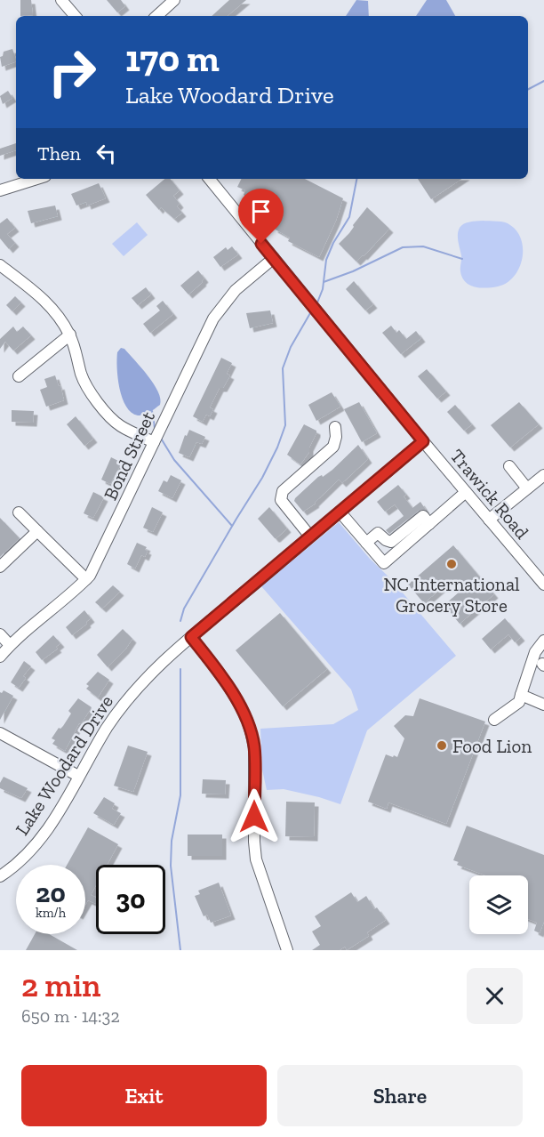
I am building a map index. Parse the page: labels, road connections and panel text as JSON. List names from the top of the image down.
{
  "streets": {
    "street": ["Bond Street", "Trawick Road", "Lake Woodard Drive"]
  },
  "crossings": [
    ["Bond Street", "Trawick Road"],
    ["Trawick Road", "Lake Woodard Drive"]
  ],
  "places": ["NC International Grocery Store", "Food Lion"],
  "page": {
    "turn": ["170 m", "Lake Woodard Drive"],
    "then": "Then",
    "speed": "20 km/h",
    "limit": "30",
    "heading": ["2 min", "650 m · 14:32"],
    "buttons": ["Exit", "Share"]
  }
}
